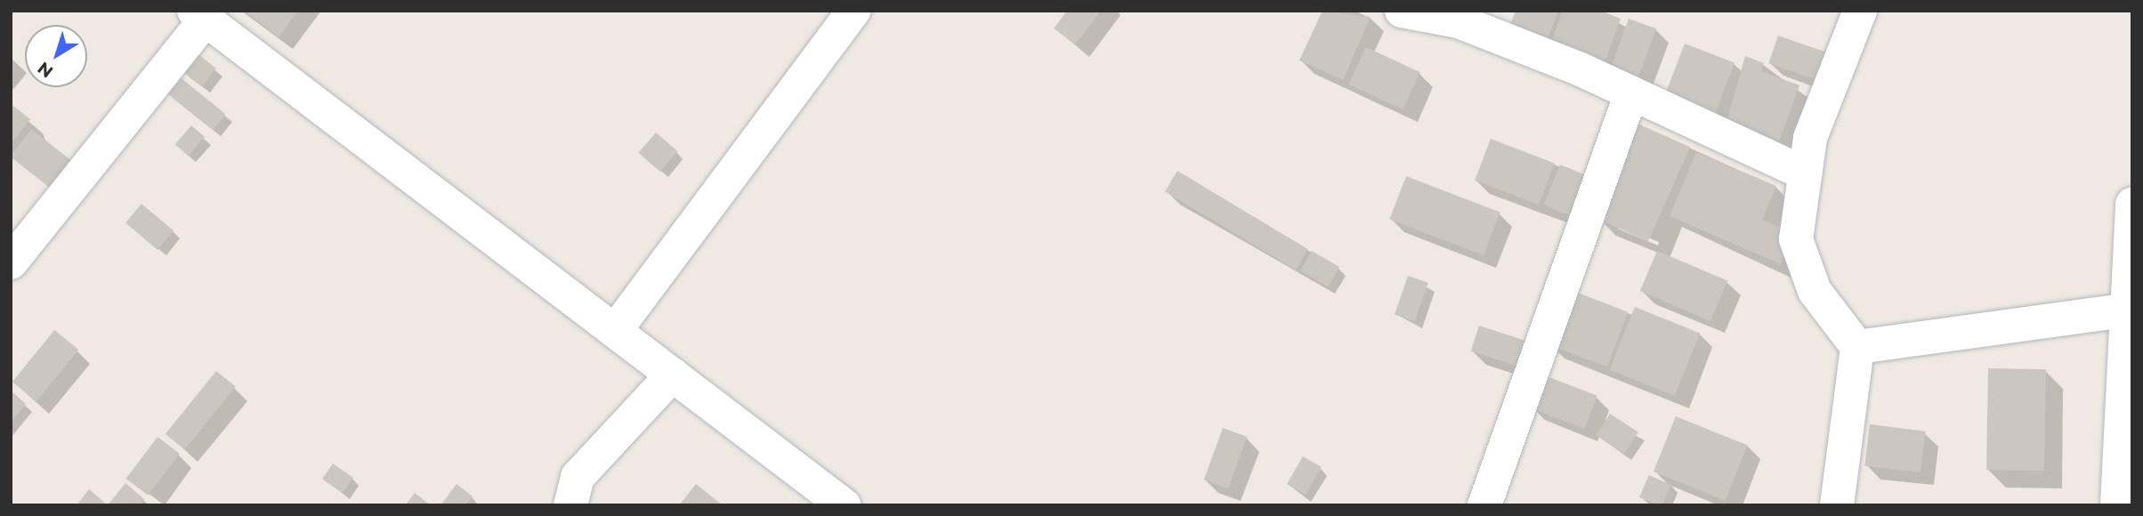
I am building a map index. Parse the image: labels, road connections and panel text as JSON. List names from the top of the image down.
{
  "north": "bottom left"
}
